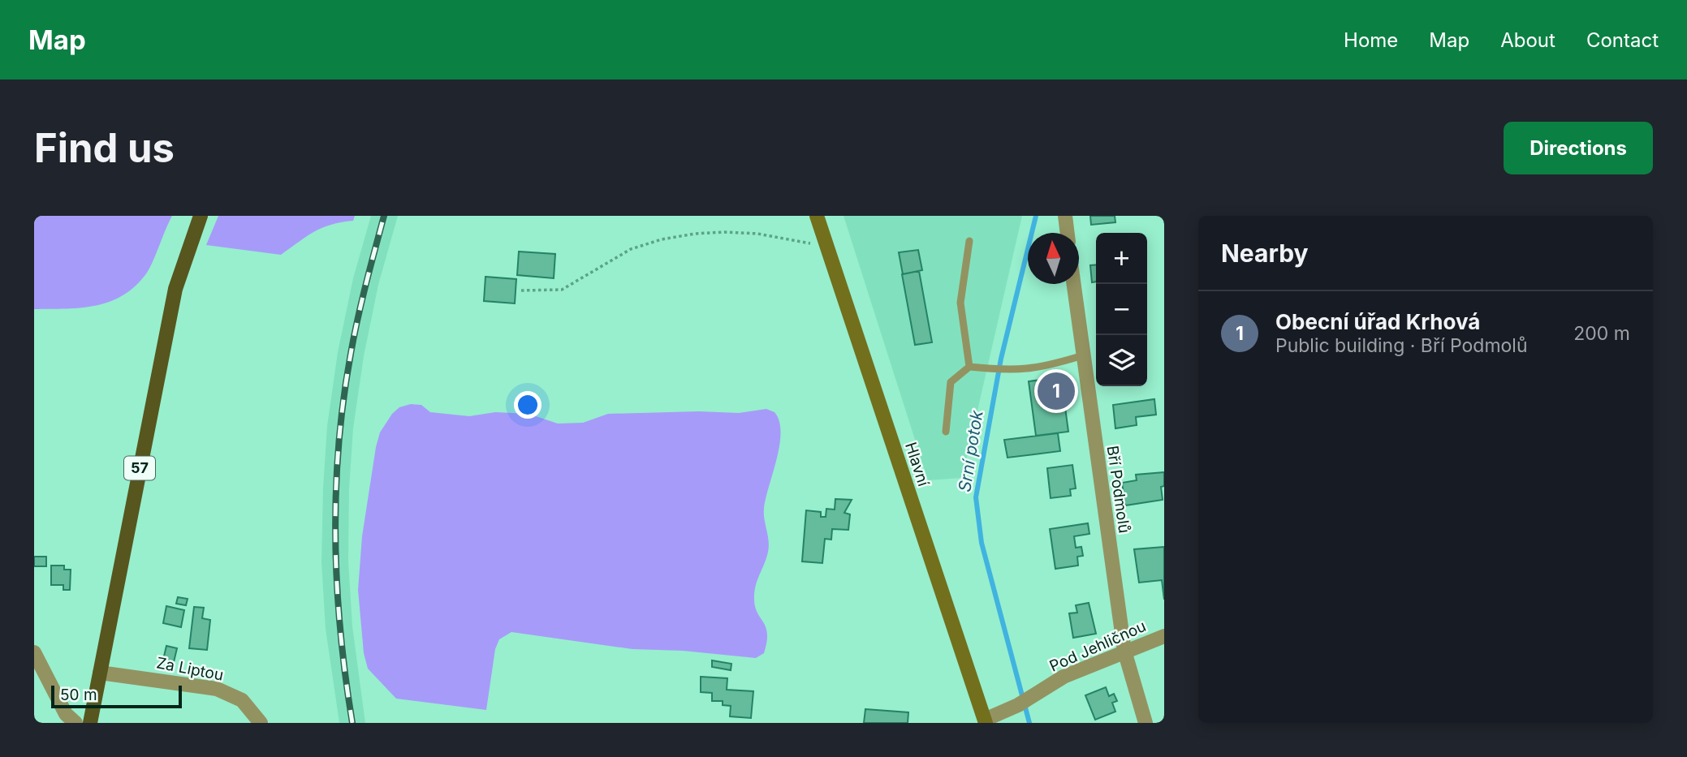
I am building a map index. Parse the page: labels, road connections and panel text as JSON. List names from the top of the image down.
{
  "streets": {
    "main road": ["57"],
    "street": [
      "Hlavní",
      "Bří Podmolů",
      "Pod Jehličnou",
      "Za Liptou"
    ]
  },
  "crossings": [
    ["Hlavní", "Pod Jehličnou"],
    ["57", "Za Liptou"],
    ["Bří Podmolů", "Pod Jehličnou"]
  ],
  "water": ["Srní potok"],
  "scale_bar": "50 m",
  "north": "top",
  "page": {
    "header": "Map",
    "nav": [
      "Home",
      "Map",
      "About",
      "Contact"
    ],
    "buttons": "Directions",
    "title": "Find us",
    "heading": "Nearby",
    "map_buttons": ["+", "−"],
    "list": [
      {
        "mark": "1",
        "name": "Obecní úřad Krhová",
        "note": "Public building · Bří Podmolů",
        "value": "200 m"
      }
    ],
    "pins": "1",
    "scale": "50 m"
  }
}
